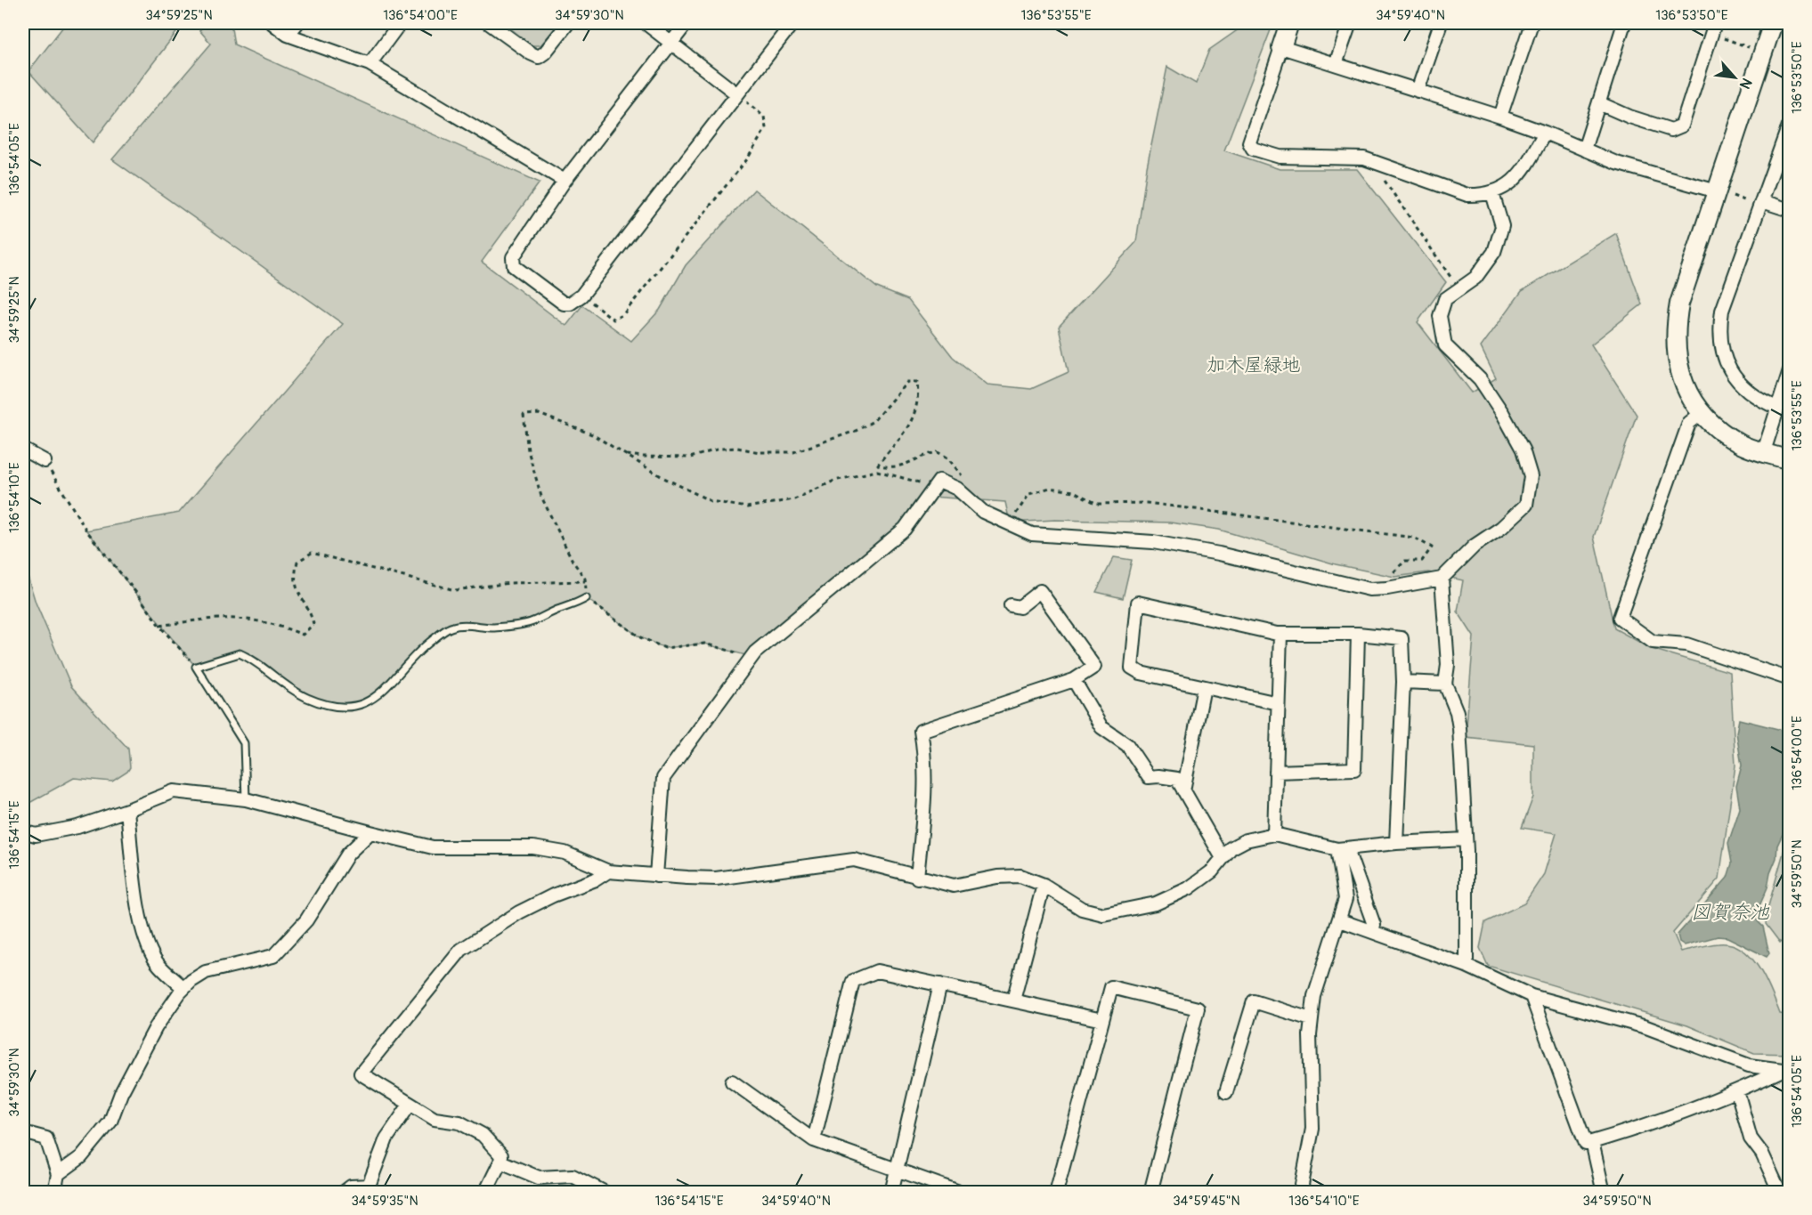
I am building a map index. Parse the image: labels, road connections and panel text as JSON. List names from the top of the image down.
{
  "water": ["図賀奈池"],
  "parks": ["加木屋緑地"],
  "north": "bottom right",
  "coordinates": [
    "34°59'25\"N",
    "136°54'00\"E",
    "34°59'30\"N",
    "136°53'55\"E",
    "34°59'40\"N",
    "136°53'50\"E",
    "136°54'05\"E",
    "136°54'10\"E",
    "136°54'15\"E",
    "34°59'50\"N",
    "34°59'35\"N",
    "34°59'45\"N"
  ]
}
